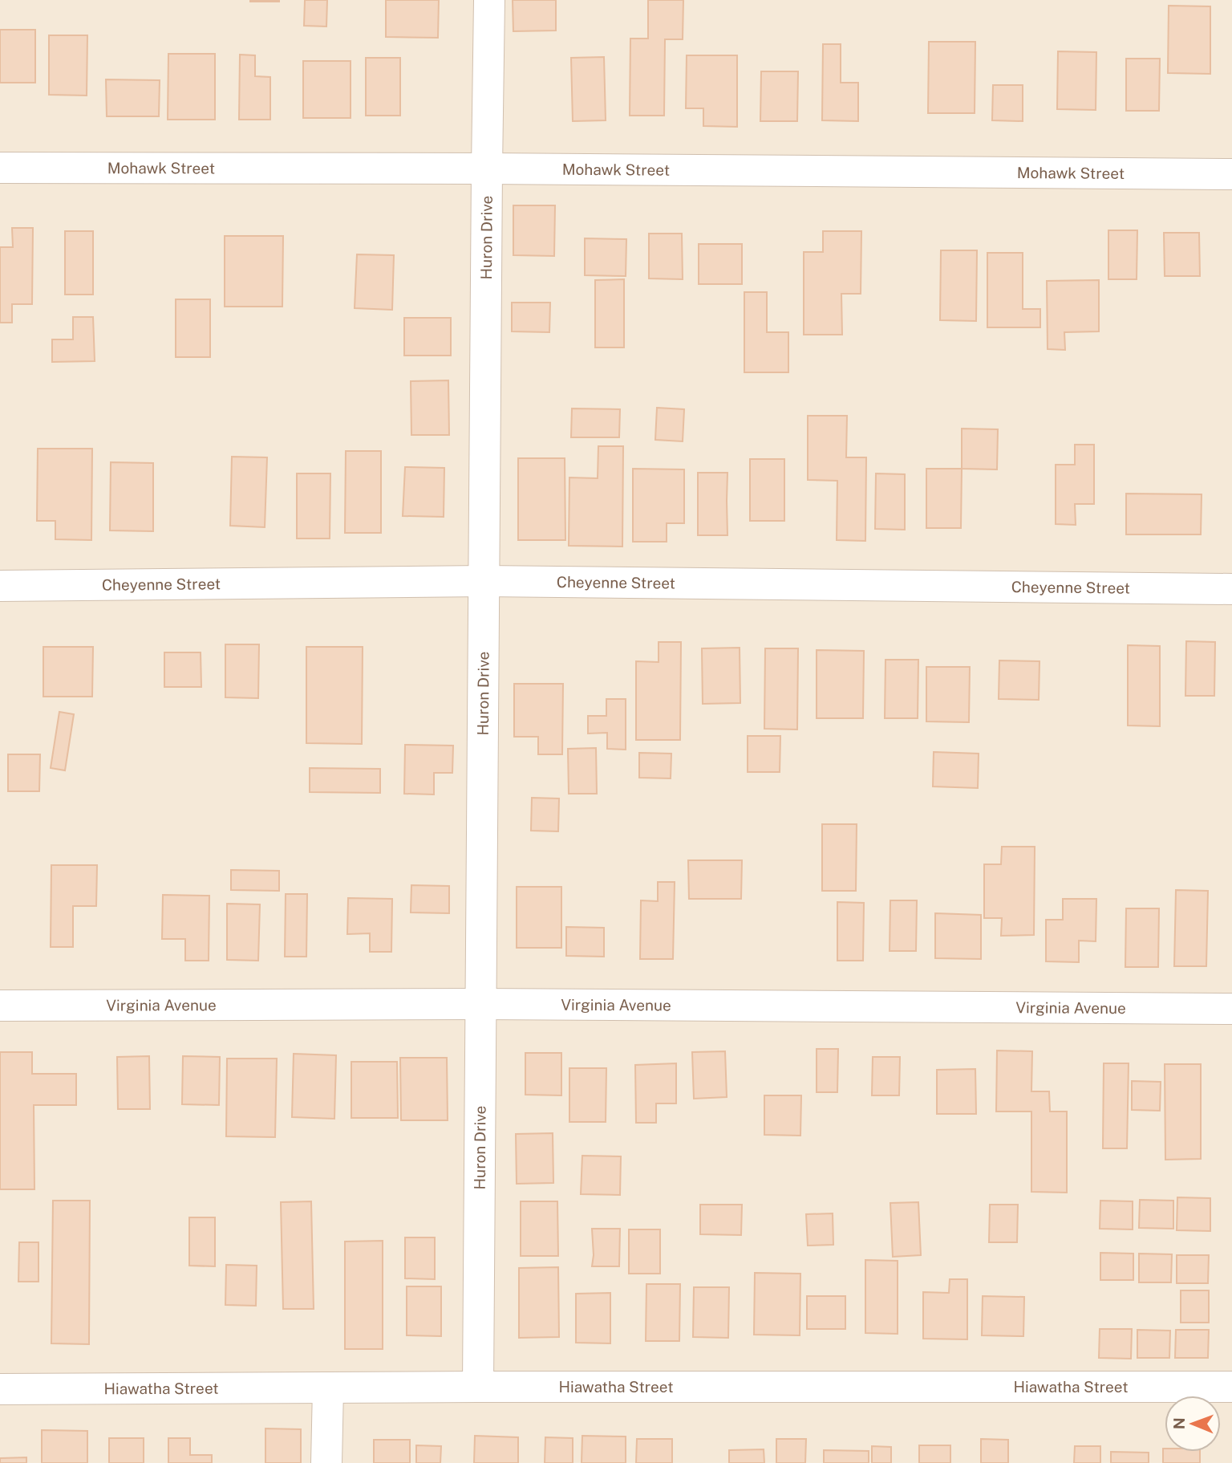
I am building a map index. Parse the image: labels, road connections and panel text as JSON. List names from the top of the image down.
{
  "streets": {
    "street": [
      "Mohawk Street",
      "Huron Drive",
      "Cheyenne Street",
      "Virginia Avenue",
      "Hiawatha Street"
    ]
  },
  "crossings": [
    ["Mohawk Street", "Huron Drive"],
    ["Huron Drive", "Cheyenne Street"],
    ["Huron Drive", "Virginia Avenue"],
    ["Huron Drive", "Hiawatha Street"]
  ],
  "north": "left"
}
